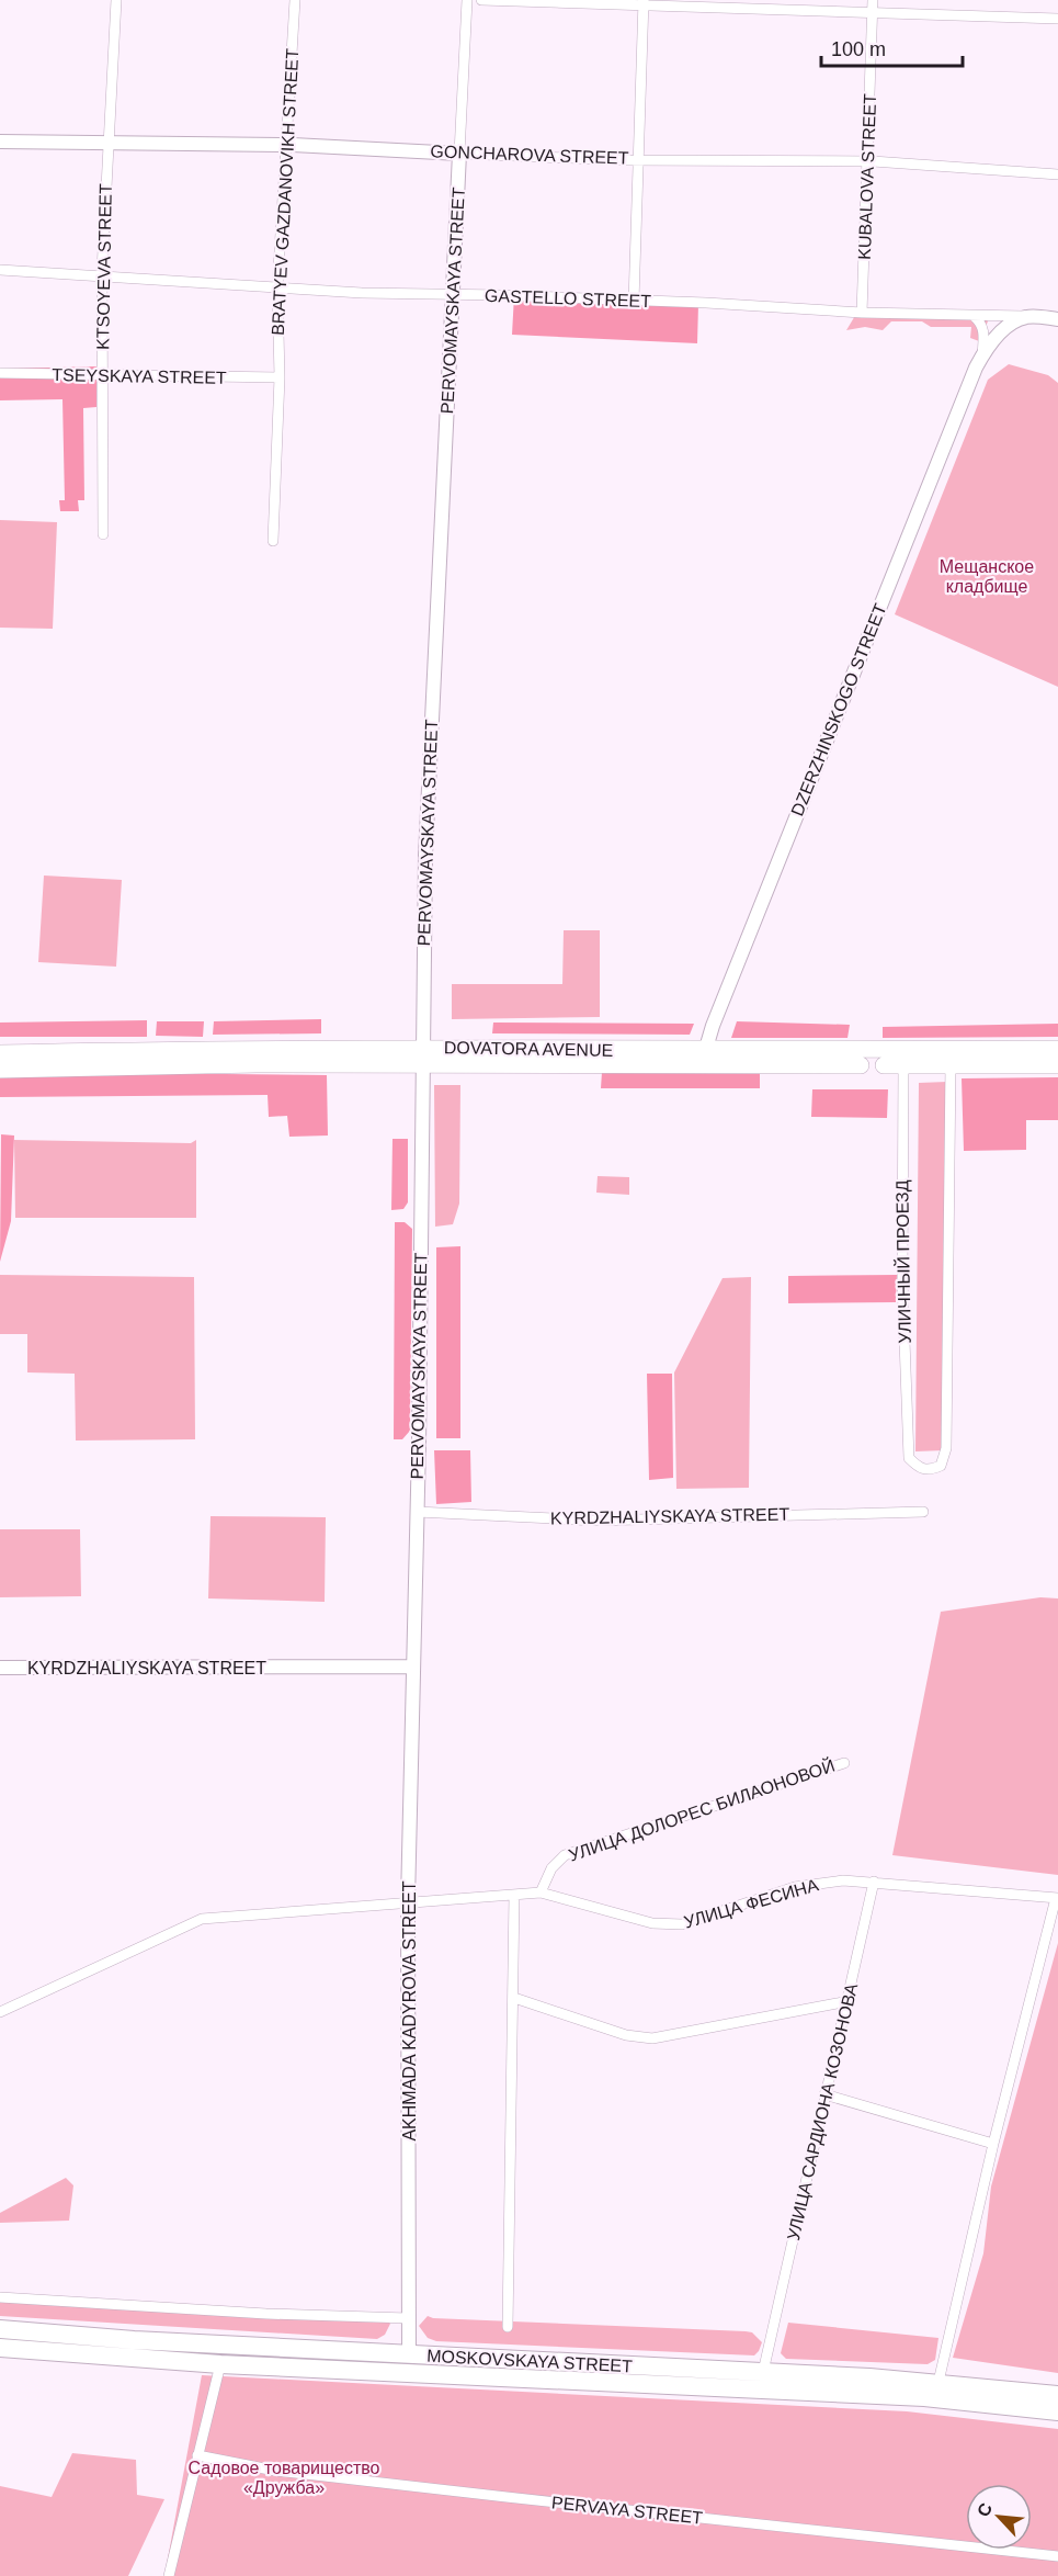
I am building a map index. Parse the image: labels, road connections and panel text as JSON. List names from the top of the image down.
{
  "streets": {
    "highway": ["MOSKOVSKAYA STREET"],
    "main road": ["DOVATORA AVENUE"],
    "street": [
      "GONCHAROVA STREET",
      "KUBALOVA STREET",
      "BRATYEV GAZDANOVIKH STREET",
      "KTSOYEVA STREET",
      "GASTELLO STREET",
      "PERVOMAYSKAYA STREET",
      "TSEYSKAYA STREET",
      "DZERZHINSKOGO STREET",
      "УЛИЧНЫЙ ПРОЕЗД",
      "KYRDZHALIYSKAYA STREET",
      "УЛИЦА ДОЛОРЕС БИЛАОНОВОЙ",
      "УЛИЦА ФЕСИНА",
      "AKHMADA KADYROVA STREET",
      "УЛИЦА САРДИОНА КОЗОНОВА",
      "PERVAYA STREET"
    ]
  },
  "crossings": [
    ["GONCHAROVA STREET", "KUBALOVA STREET"],
    ["GONCHAROVA STREET", "BRATYEV GAZDANOVIKH STREET"],
    ["GONCHAROVA STREET", "KTSOYEVA STREET"],
    ["GONCHAROVA STREET", "PERVOMAYSKAYA STREET"],
    ["KUBALOVA STREET", "GASTELLO STREET"],
    ["BRATYEV GAZDANOVIKH STREET", "GASTELLO STREET"],
    ["BRATYEV GAZDANOVIKH STREET", "TSEYSKAYA STREET"],
    ["KTSOYEVA STREET", "GASTELLO STREET"],
    ["KTSOYEVA STREET", "TSEYSKAYA STREET"],
    ["GASTELLO STREET", "PERVOMAYSKAYA STREET"],
    ["GASTELLO STREET", "DZERZHINSKOGO STREET"],
    ["PERVOMAYSKAYA STREET", "DOVATORA AVENUE"],
    ["PERVOMAYSKAYA STREET", "KYRDZHALIYSKAYA STREET"],
    ["PERVOMAYSKAYA STREET", "AKHMADA KADYROVA STREET"],
    ["DZERZHINSKOGO STREET", "DOVATORA AVENUE"],
    ["KYRDZHALIYSKAYA STREET", "AKHMADA KADYROVA STREET"],
    ["УЛИЦА ДОЛОРЕС БИЛАОНОВОЙ", "УЛИЦА ФЕСИНА"],
    ["УЛИЦА ФЕСИНА", "AKHMADA KADYROVA STREET"],
    ["УЛИЦА ФЕСИНА", "УЛИЦА САРДИОНА КОЗОНОВА"],
    ["AKHMADA KADYROVA STREET", "MOSKOVSKAYA STREET"],
    ["УЛИЦА САРДИОНА КОЗОНОВА", "MOSKOVSKAYA STREET"]
  ],
  "parks": ["Мещанское кладбище", "Садовое товарищество «Дружба»"],
  "scale_bar": "100 m",
  "north": "top left"
}
